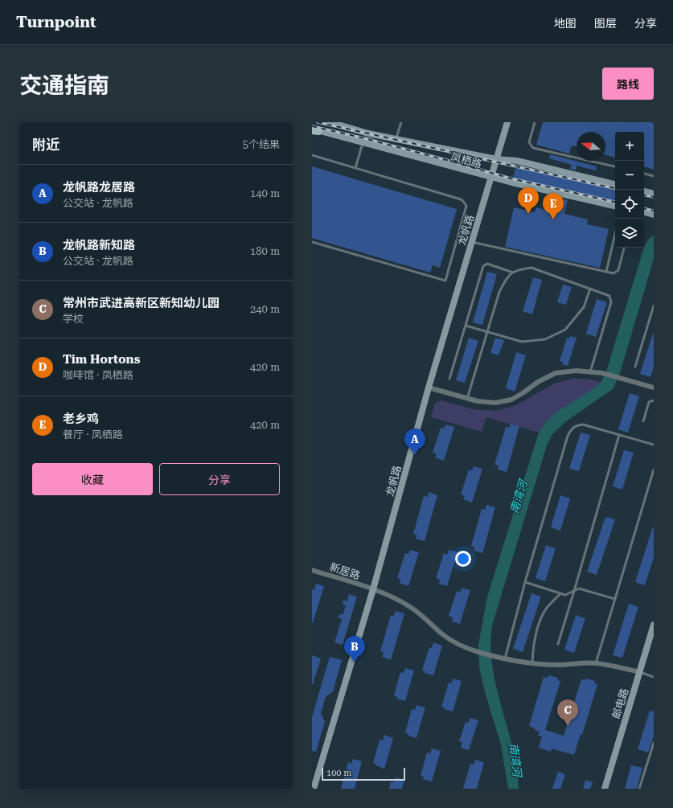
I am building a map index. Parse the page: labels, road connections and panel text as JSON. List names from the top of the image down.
{
  "streets": {
    "street": [
      "凤栖路",
      "龙帆路",
      "新居路",
      "邮电路"
    ]
  },
  "crossings": [
    ["凤栖路", "龙帆路"],
    ["龙帆路", "新居路"],
    ["新居路", "邮电路"]
  ],
  "water": ["南湾河"],
  "scale_bar": "100 m",
  "north": "left",
  "page": {
    "header": "Turnpoint",
    "nav": ["地图", "图层", "分享"],
    "title": "交通指南",
    "buttons": [
      "路线",
      ["收藏", "分享"]
    ],
    "heading": ["附近", "5个结果"],
    "map_buttons": ["+", "−"],
    "list": [
      {
        "mark": "A",
        "name": "龙帆路龙居路",
        "note": "公交站 · 龙帆路",
        "value": "140 m"
      },
      {
        "mark": "B",
        "name": "龙帆路新知路",
        "note": "公交站 · 龙帆路",
        "value": "180 m"
      },
      {
        "mark": "C",
        "name": "常州市武进高新区新知幼儿园",
        "note": "学校",
        "value": "240 m"
      },
      {
        "mark": "D",
        "name": "Tim Hortons",
        "note": "咖啡馆 · 凤栖路",
        "value": "420 m"
      },
      {
        "mark": "E",
        "name": "老乡鸡",
        "note": "餐厅 · 凤栖路",
        "value": "420 m"
      }
    ],
    "pins": [
      "D",
      "E",
      "A",
      "B",
      "C"
    ],
    "scale": "100 m"
  }
}
